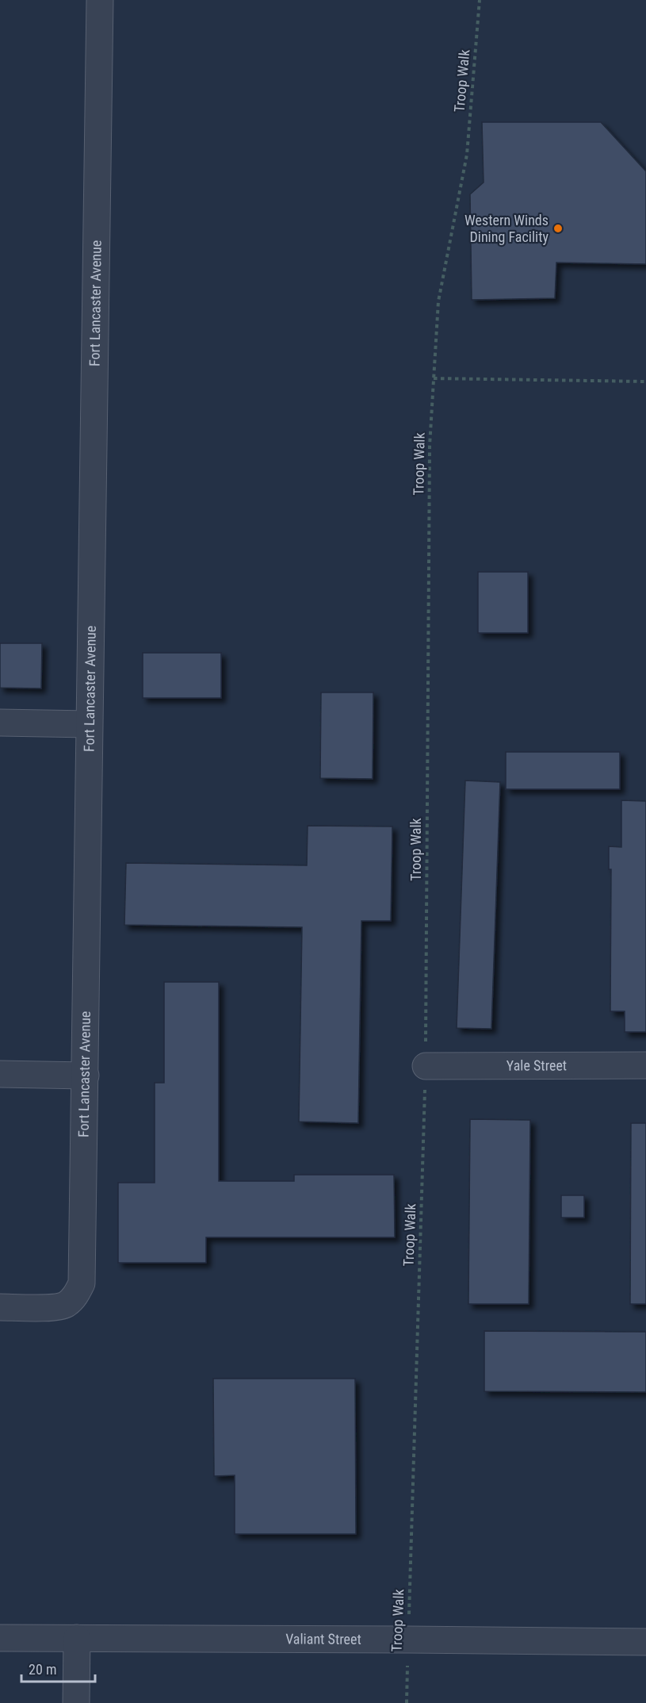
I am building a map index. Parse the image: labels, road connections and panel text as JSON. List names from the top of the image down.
{
  "streets": {
    "street": ["Fort Lancaster Avenue", "Yale Street", "Valiant Street"],
    "path": ["Troop Walk"]
  },
  "crossings": [
    ["Troop Walk", "Yale Street"],
    ["Troop Walk", "Valiant Street"]
  ],
  "places": ["Western Winds Dining Facility"],
  "scale_bar": "20 m"
}
